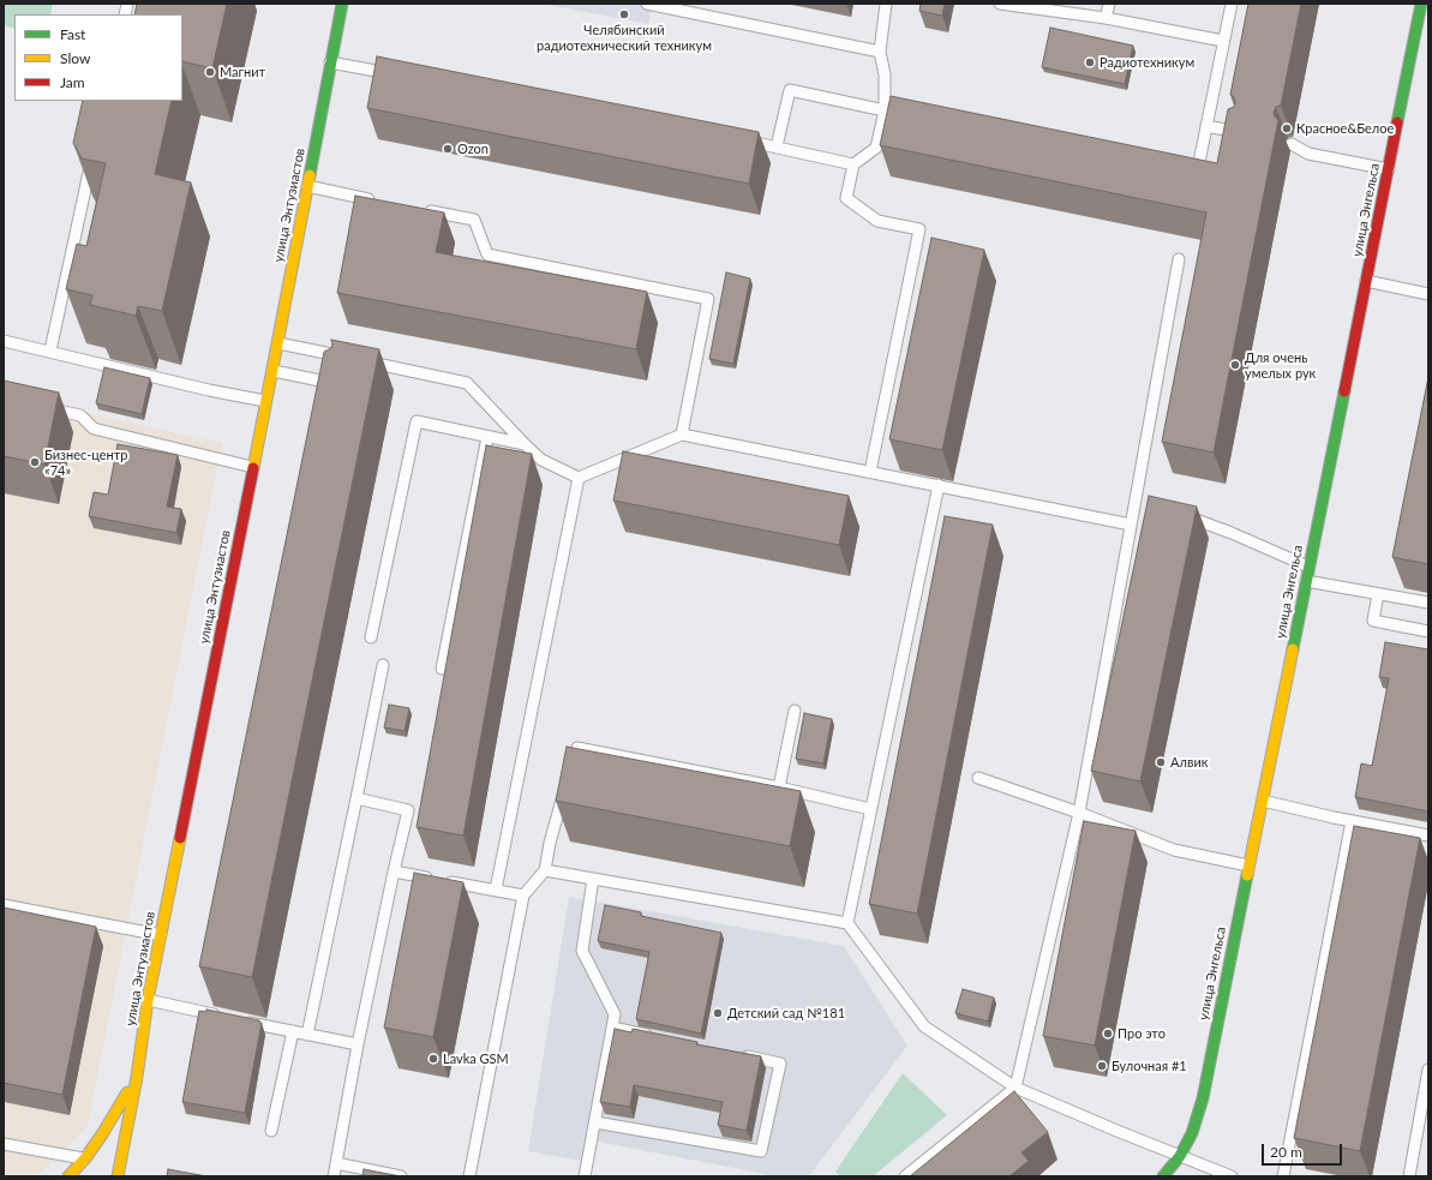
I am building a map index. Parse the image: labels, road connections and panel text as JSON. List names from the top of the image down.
{
  "streets": {
    "main road": ["улица Энтузиастов", "улица Энгельса"]
  },
  "places": [
    "Челябинский радиотехнический техникум",
    "Радиотехникум",
    "Магнит",
    "Красное&Белое",
    "Ozon",
    "Для очень умелых рук",
    "Бизнес-центр «74»",
    "Алвик",
    "Детский сад №181",
    "Про это",
    "Lavka GSM",
    "Булочная #1"
  ],
  "legend": ["Fast", "Slow", "Jam"],
  "scale_bar": "20 m"
}
